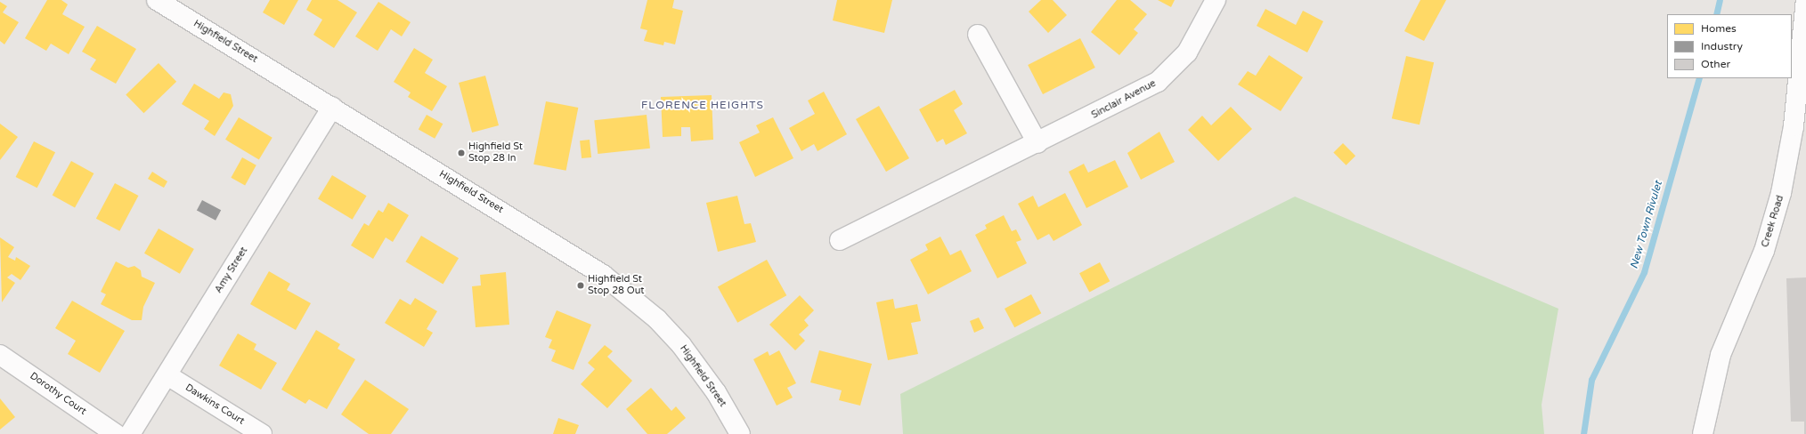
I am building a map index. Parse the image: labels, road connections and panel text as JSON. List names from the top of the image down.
{
  "streets": {
    "street": [
      "Highfield Street",
      "Sinclair Avenue",
      "Creek Road",
      "Amy Street",
      "Dorothy Court",
      "Dawkins Court"
    ]
  },
  "crossings": [
    ["Highfield Street", "Amy Street"],
    ["Amy Street", "Dawkins Court"]
  ],
  "districts": ["FLORENCE HEIGHTS"],
  "water": ["New Town Rivulet"],
  "places": ["Highfield St Stop 28 In", "Highfield St Stop 28 Out"],
  "legend": ["Homes", "Industry", "Other"]
}
